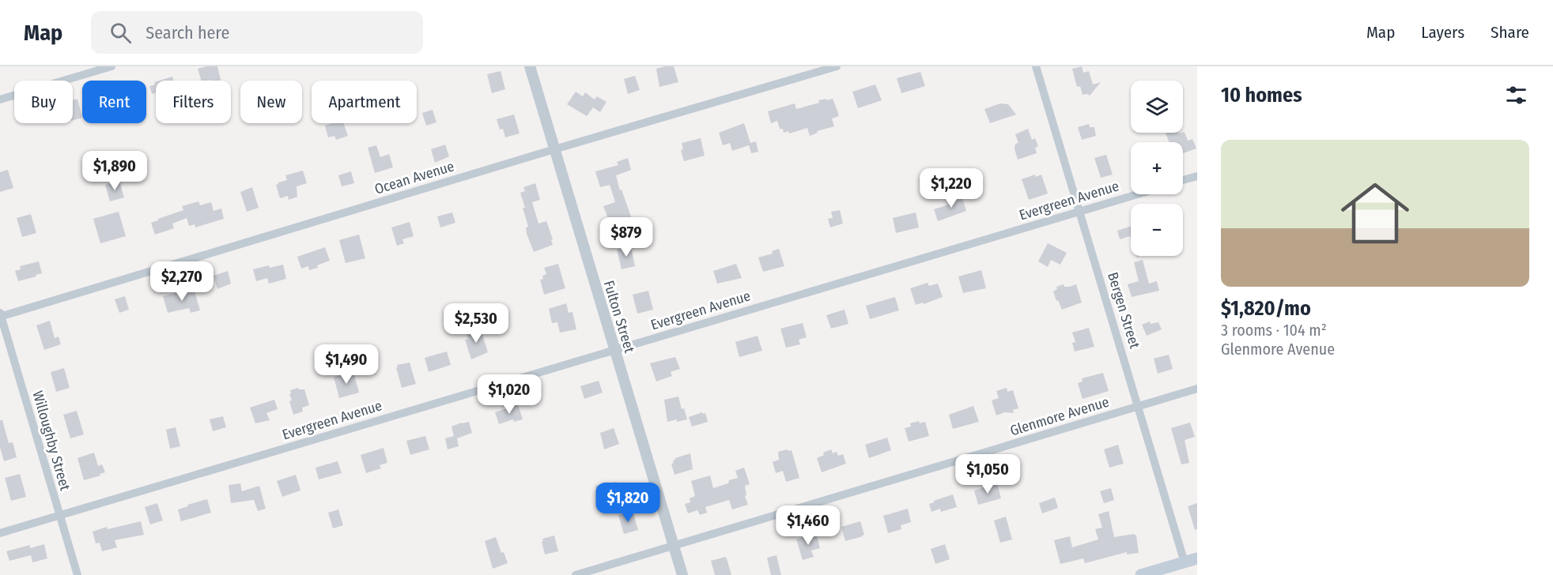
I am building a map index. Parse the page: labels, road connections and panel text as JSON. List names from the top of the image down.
{
  "streets": {
    "street": [
      "Ocean Avenue",
      "Evergreen Avenue",
      "Bergen Street",
      "Fulton Street",
      "Glenmore Avenue",
      "Willoughby Street"
    ]
  },
  "crossings": [
    ["Ocean Avenue", "Fulton Street"],
    ["Ocean Avenue", "Willoughby Street"],
    ["Evergreen Avenue", "Bergen Street"],
    ["Evergreen Avenue", "Fulton Street"],
    ["Evergreen Avenue", "Willoughby Street"],
    ["Bergen Street", "Glenmore Avenue"],
    ["Fulton Street", "Glenmore Avenue"]
  ],
  "page": {
    "header": "Map",
    "search": "Search here",
    "nav": ["Map", "Layers", "Share"],
    "heading": "10 homes",
    "map_buttons": ["+", "−"],
    "chip": [
      "Buy",
      "Rent",
      "Filters",
      "New",
      "Apartment"
    ],
    "list": [
      {
        "name": "$1,820/mo",
        "note": "3 rooms · 104 m² · Glenmore Avenue"
      }
    ],
    "price": [
      "$1,890",
      "$1,220",
      "$879",
      "$2,270",
      "$2,530",
      "$1,490",
      "$1,020",
      "$1,050",
      "$1,820",
      "$1,460"
    ]
  }
}
